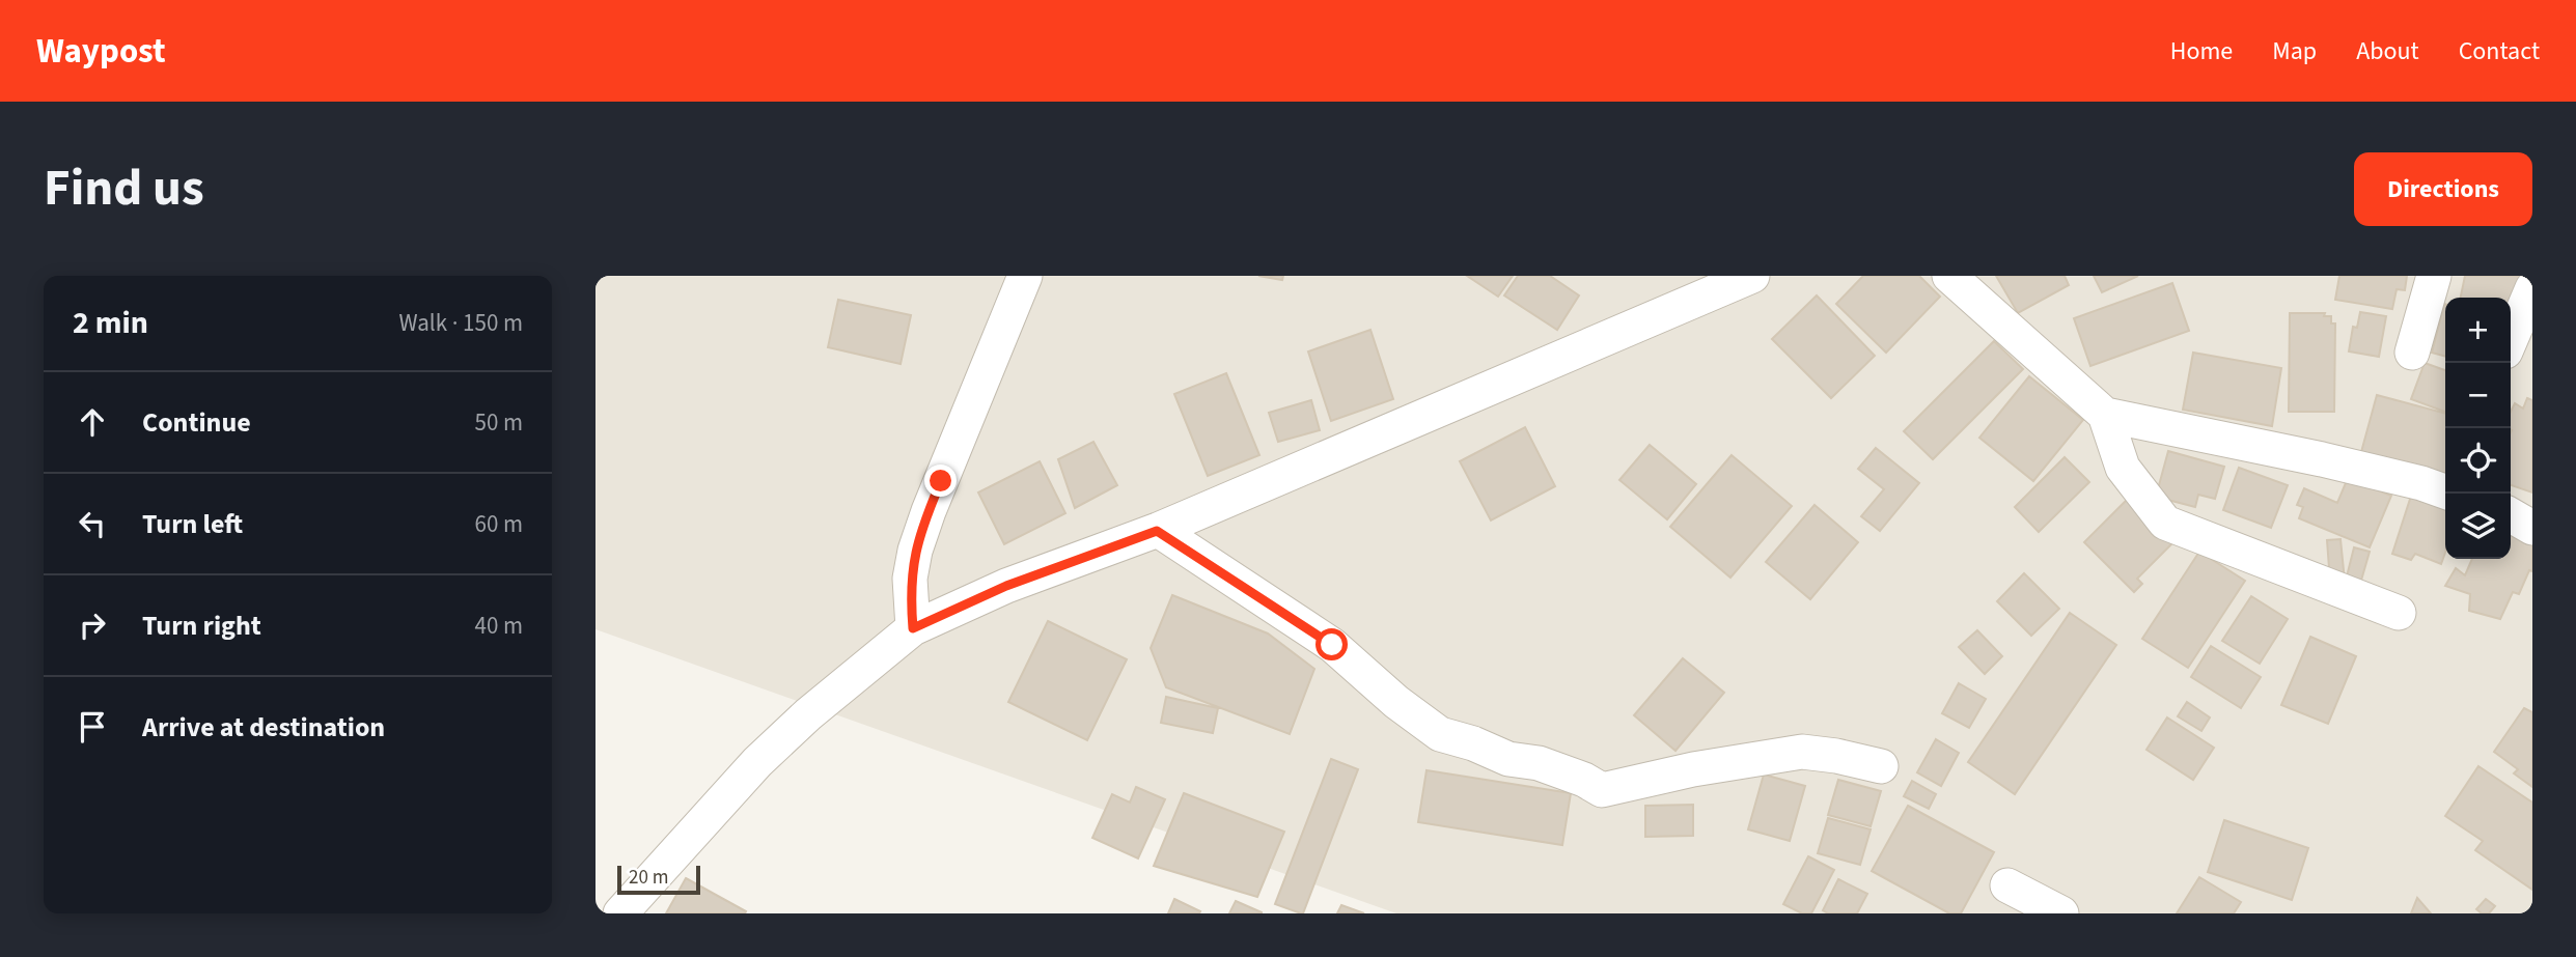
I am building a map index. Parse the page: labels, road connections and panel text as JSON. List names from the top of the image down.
{
  "scale_bar": "20 m",
  "page": {
    "header": "Waypost",
    "nav": [
      "Home",
      "Map",
      "About",
      "Contact"
    ],
    "title": "Find us",
    "buttons": "Directions",
    "heading": ["2 min", "Walk · 150 m"],
    "map_buttons": ["+", "−"],
    "list": [
      ["Continue", "50 m"],
      ["Turn left", "60 m"],
      ["Turn right", "40 m"],
      "Arrive at destination"
    ],
    "scale": "20 m"
  }
}
